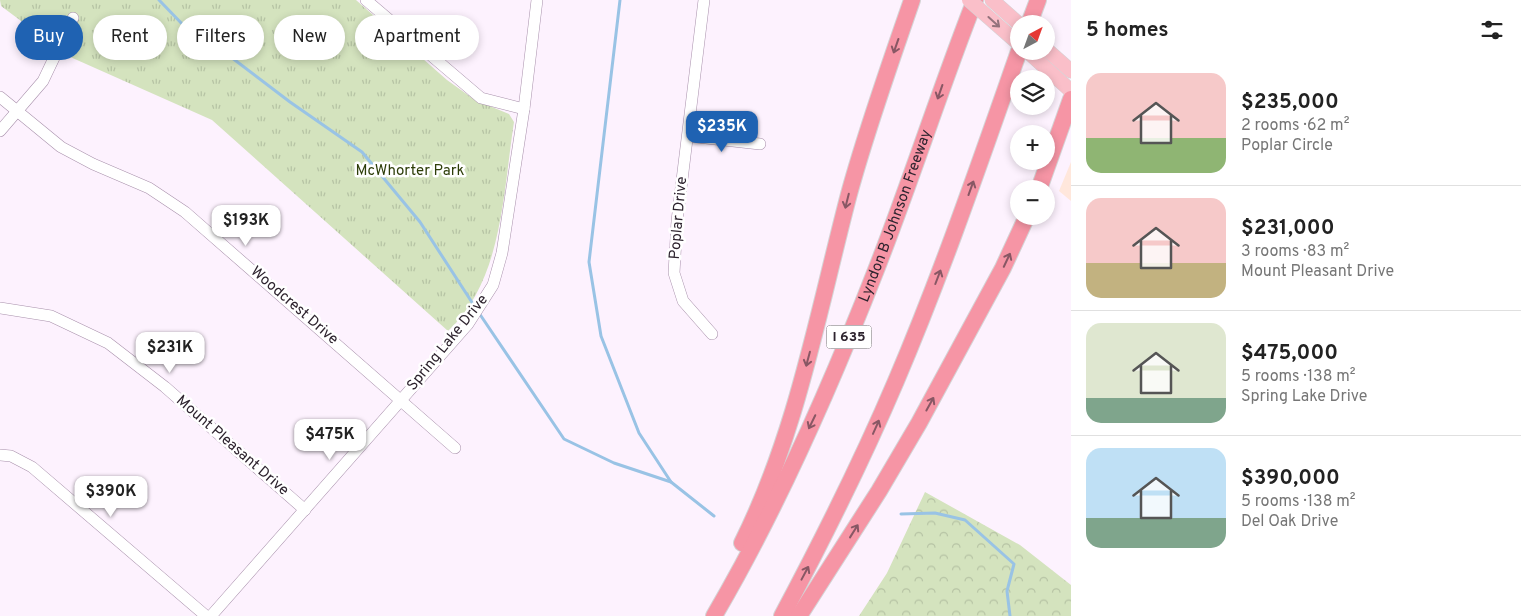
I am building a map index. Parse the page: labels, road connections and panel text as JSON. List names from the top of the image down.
{
  "streets": {
    "highway": ["Lyndon B Johnson Freeway", "I 635"],
    "street": [
      "Poplar Drive",
      "Woodcrest Drive",
      "Spring Lake Drive",
      "Mount Pleasant Drive"
    ]
  },
  "crossings": [
    ["Woodcrest Drive", "Spring Lake Drive"],
    ["Spring Lake Drive", "Mount Pleasant Drive"]
  ],
  "parks": ["McWhorter Park"],
  "north": "top right",
  "page": {
    "heading": "5 homes",
    "map_buttons": ["+", "−"],
    "chip": [
      "Buy",
      "Rent",
      "Filters",
      "New",
      "Apartment"
    ],
    "list": [
      {
        "name": "$235,000",
        "note": "2 rooms · 62 m² · Poplar Circle"
      },
      {
        "name": "$231,000",
        "note": "3 rooms · 83 m² · Mount Pleasant Drive"
      },
      {
        "name": "$475,000",
        "note": "5 rooms · 138 m² · Spring Lake Drive"
      },
      {
        "name": "$390,000",
        "note": "5 rooms · 138 m² · Del Oak Drive"
      }
    ],
    "price": [
      "$235K",
      "$193K",
      "$231K",
      "$475K",
      "$390K"
    ]
  }
}
